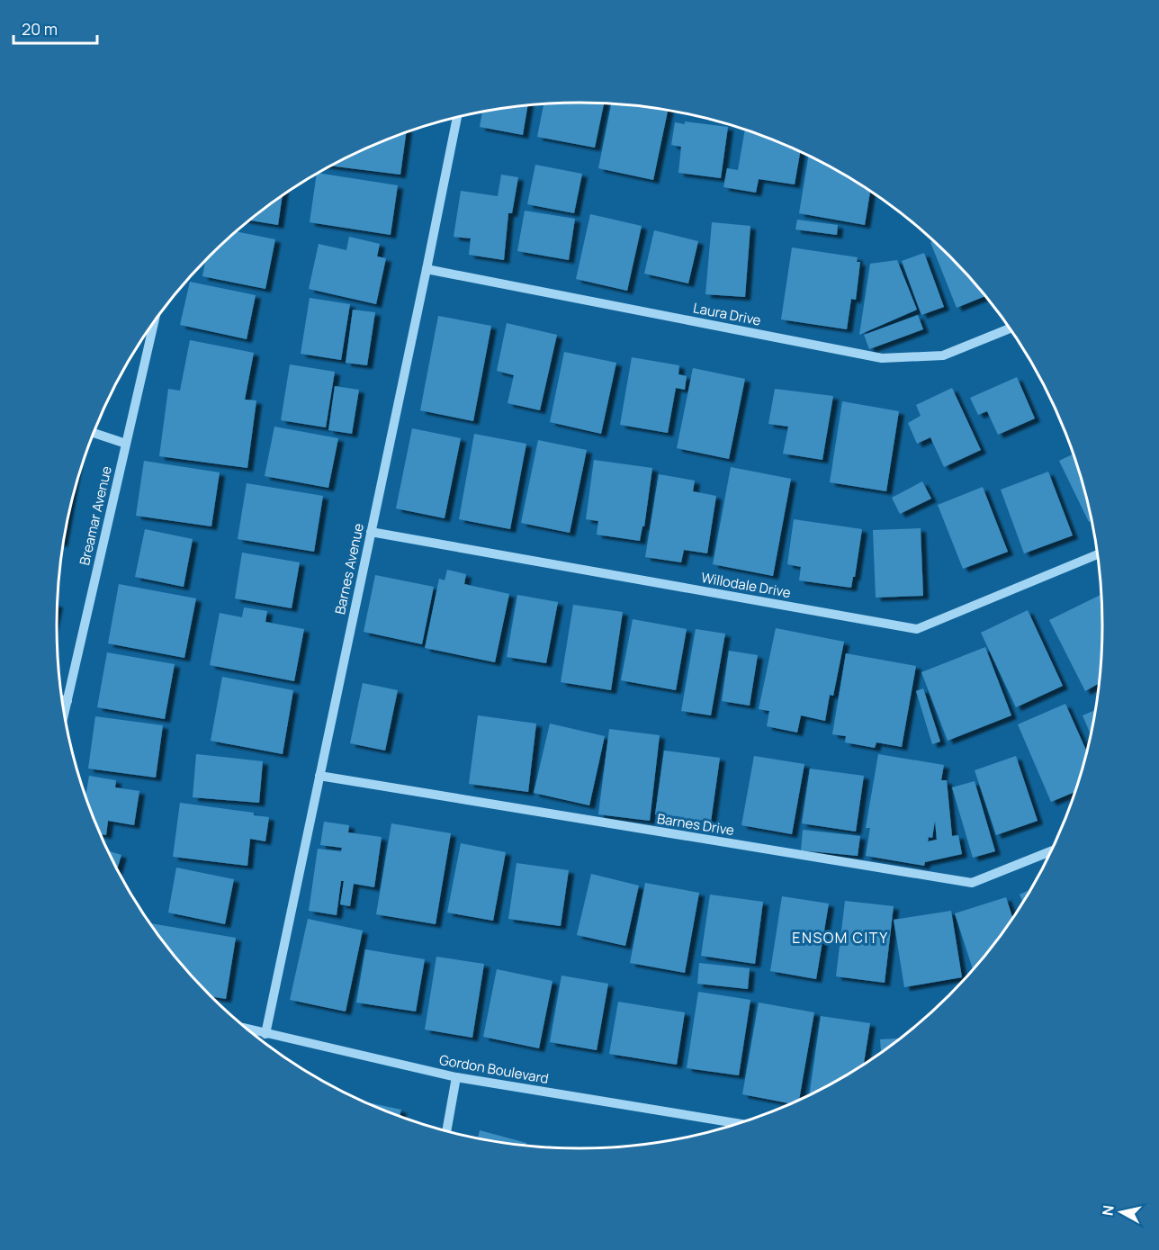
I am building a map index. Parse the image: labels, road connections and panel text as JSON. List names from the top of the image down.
{
  "streets": {
    "street": [
      "Laura Drive",
      "Breamar Avenue",
      "Barnes Avenue",
      "Willodale Drive",
      "Barnes Drive",
      "Gordon Boulevard"
    ]
  },
  "crossings": [
    ["Laura Drive", "Barnes Avenue"],
    ["Barnes Avenue", "Willodale Drive"],
    ["Barnes Avenue", "Barnes Drive"],
    ["Barnes Avenue", "Gordon Boulevard"]
  ],
  "districts": ["ENSOM CITY"],
  "scale_bar": "20 m",
  "north": "left"
}
